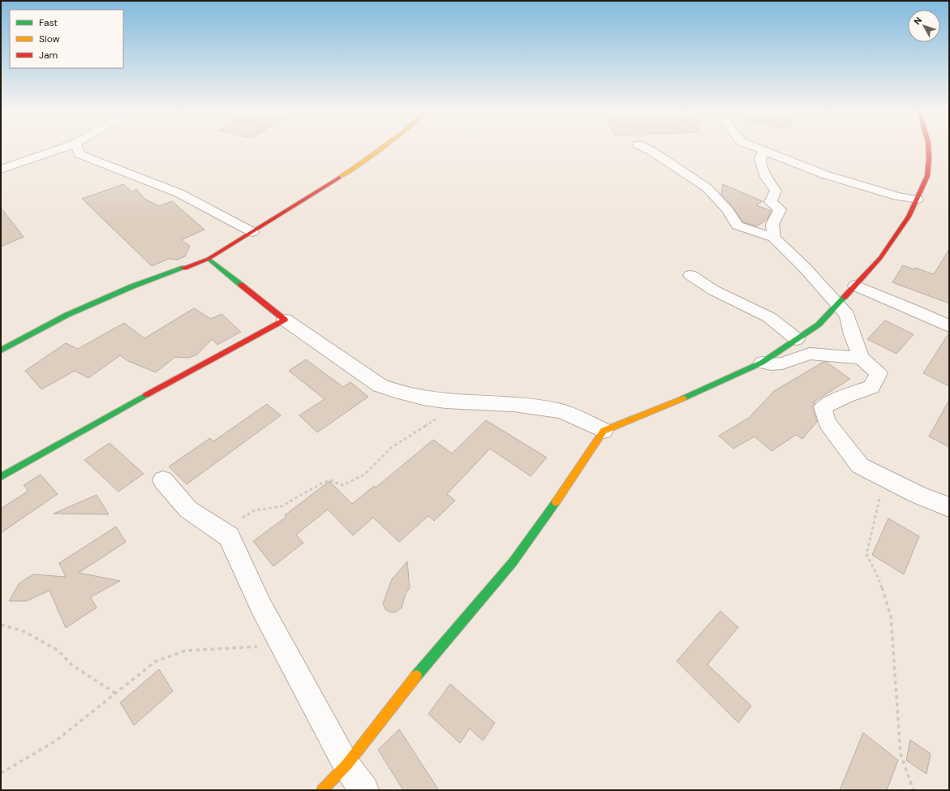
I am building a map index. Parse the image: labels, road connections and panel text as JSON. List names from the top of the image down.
{
  "legend": ["Fast", "Slow", "Jam"],
  "north": "top left"
}
